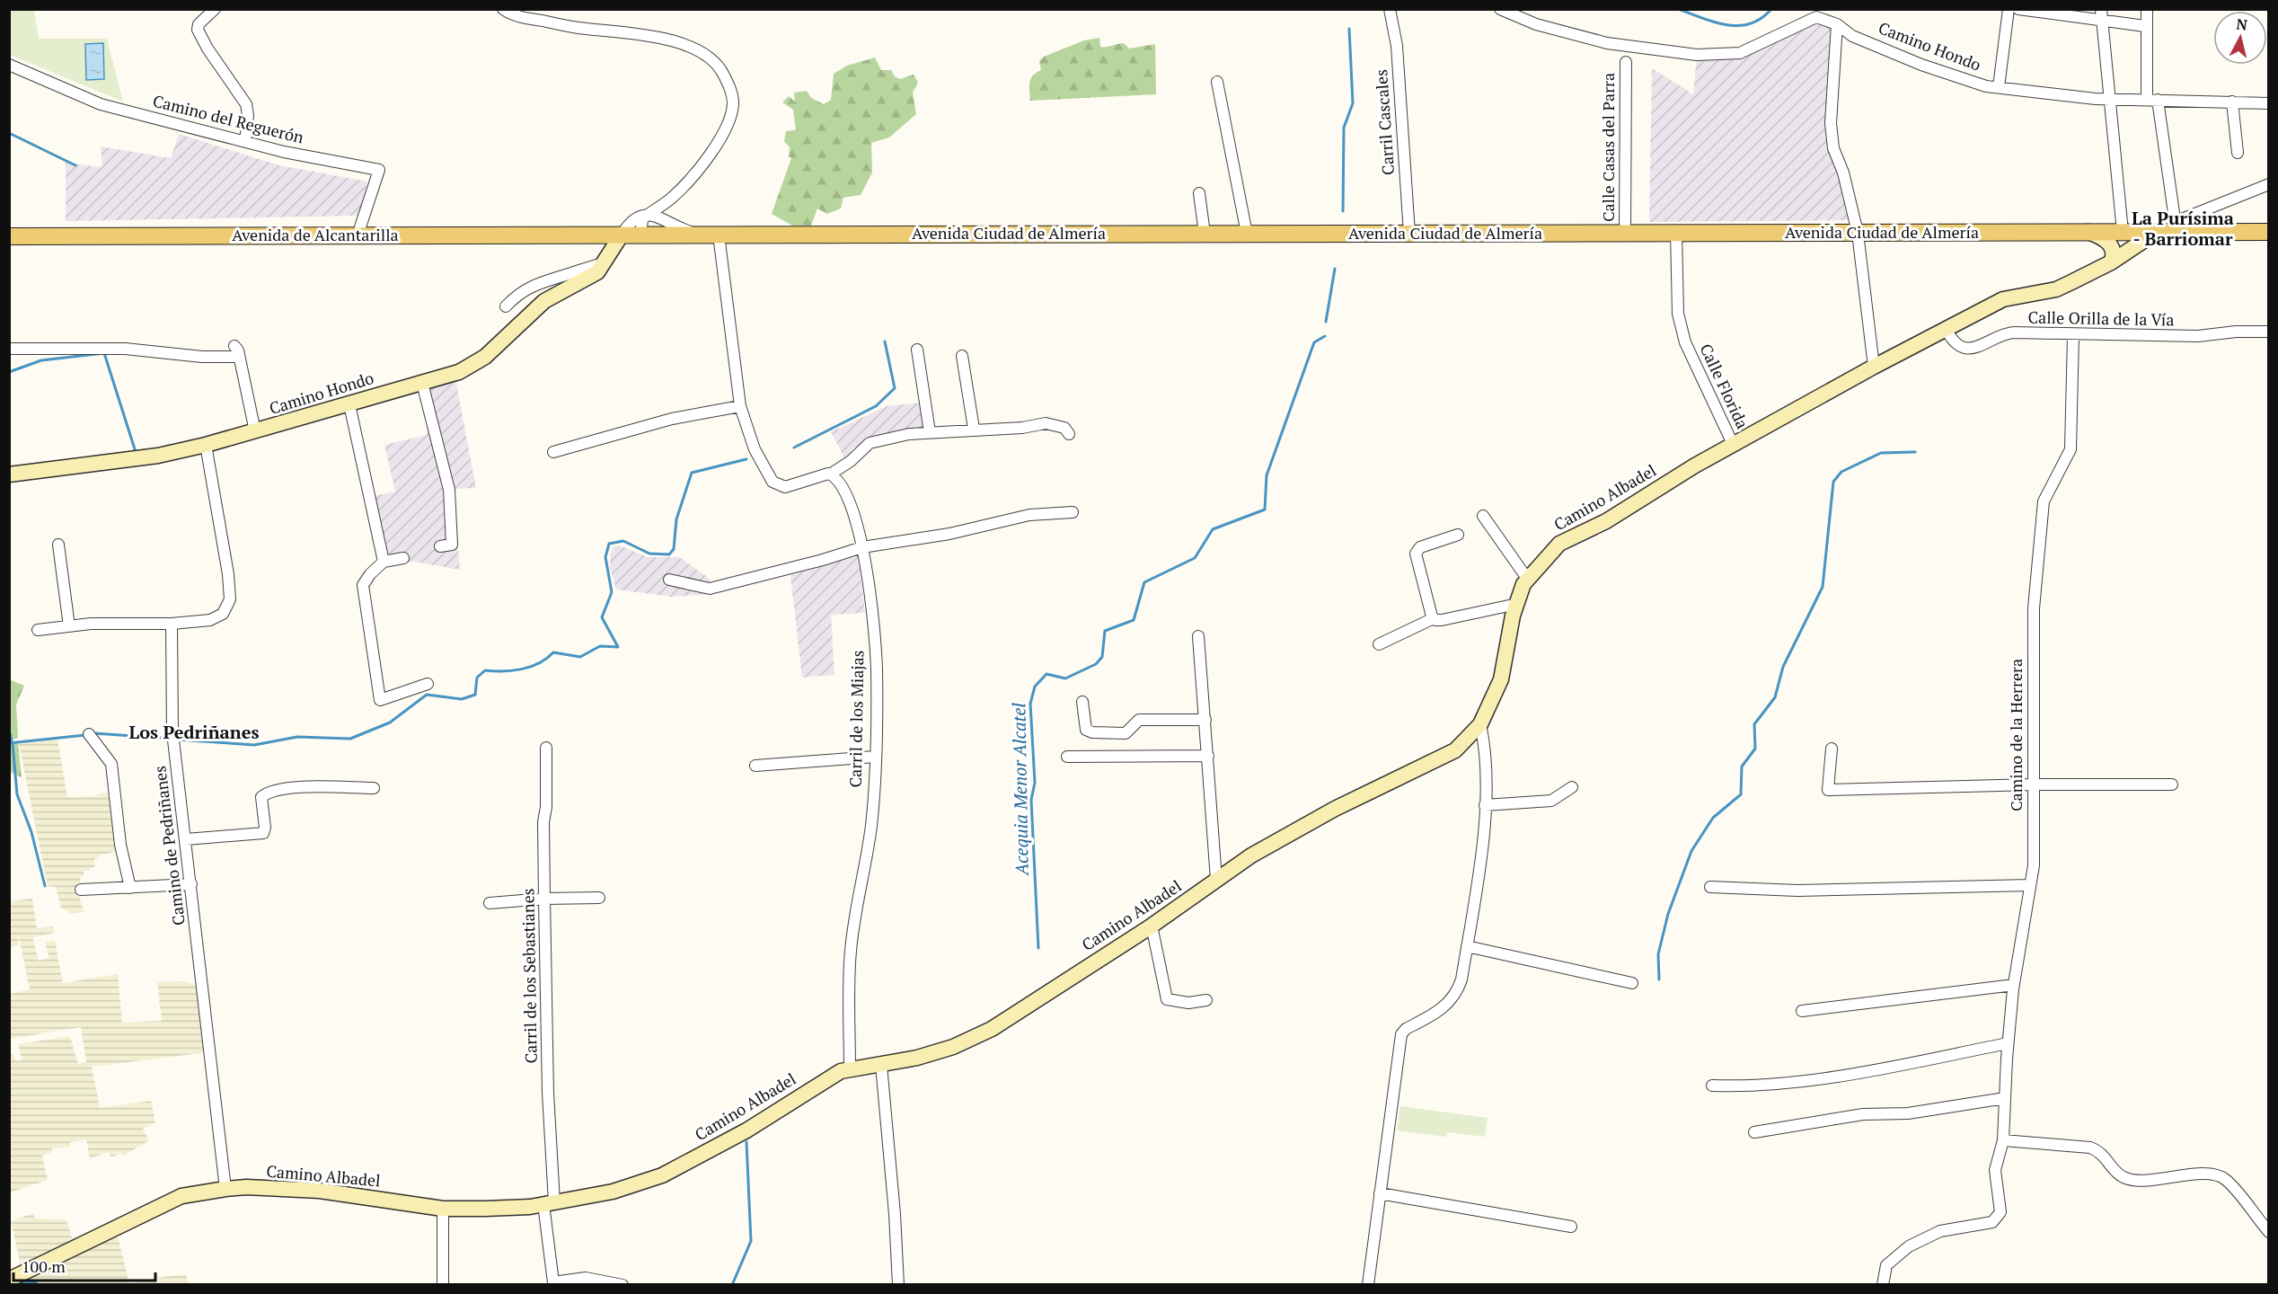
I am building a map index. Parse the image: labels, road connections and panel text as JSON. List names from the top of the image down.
{
  "streets": {
    "main road": [
      "Camino Hondo",
      "Avenida Ciudad de Almería",
      "Avenida de Alcantarilla",
      "Camino Albadel"
    ],
    "street": [
      "Camino del Reguerón",
      "Carril Cascales",
      "Calle Casas del Parra",
      "Calle Orilla de la Vía",
      "Calle Florida",
      "Carril de los Miajas",
      "Camino de la Herrera",
      "Camino de Pedriñanes",
      "Carril de los Sebastianes"
    ]
  },
  "crossings": [
    ["Camino Hondo", "Avenida Ciudad de Almería"],
    ["Camino Hondo", "Avenida de Alcantarilla"],
    ["Camino del Reguerón", "Avenida de Alcantarilla"],
    ["Carril Cascales", "Avenida Ciudad de Almería"],
    ["Calle Casas del Parra", "Avenida Ciudad de Almería"],
    ["Avenida Ciudad de Almería", "Avenida de Alcantarilla"],
    ["Avenida Ciudad de Almería", "Calle Florida"],
    ["Avenida Ciudad de Almería", "Camino Albadel"],
    ["Calle Orilla de la Vía", "Camino Albadel"],
    ["Calle Orilla de la Vía", "Camino de la Herrera"],
    ["Calle Florida", "Camino Albadel"],
    ["Camino Albadel", "Carril de los Miajas"],
    ["Camino Albadel", "Camino de Pedriñanes"],
    ["Camino Albadel", "Carril de los Sebastianes"]
  ],
  "districts": ["La Purísima - Barriomar", "Los Pedriñanes"],
  "water": ["Acequia Menor Alcatel"],
  "scale_bar": "100 m",
  "north": "top"
}
